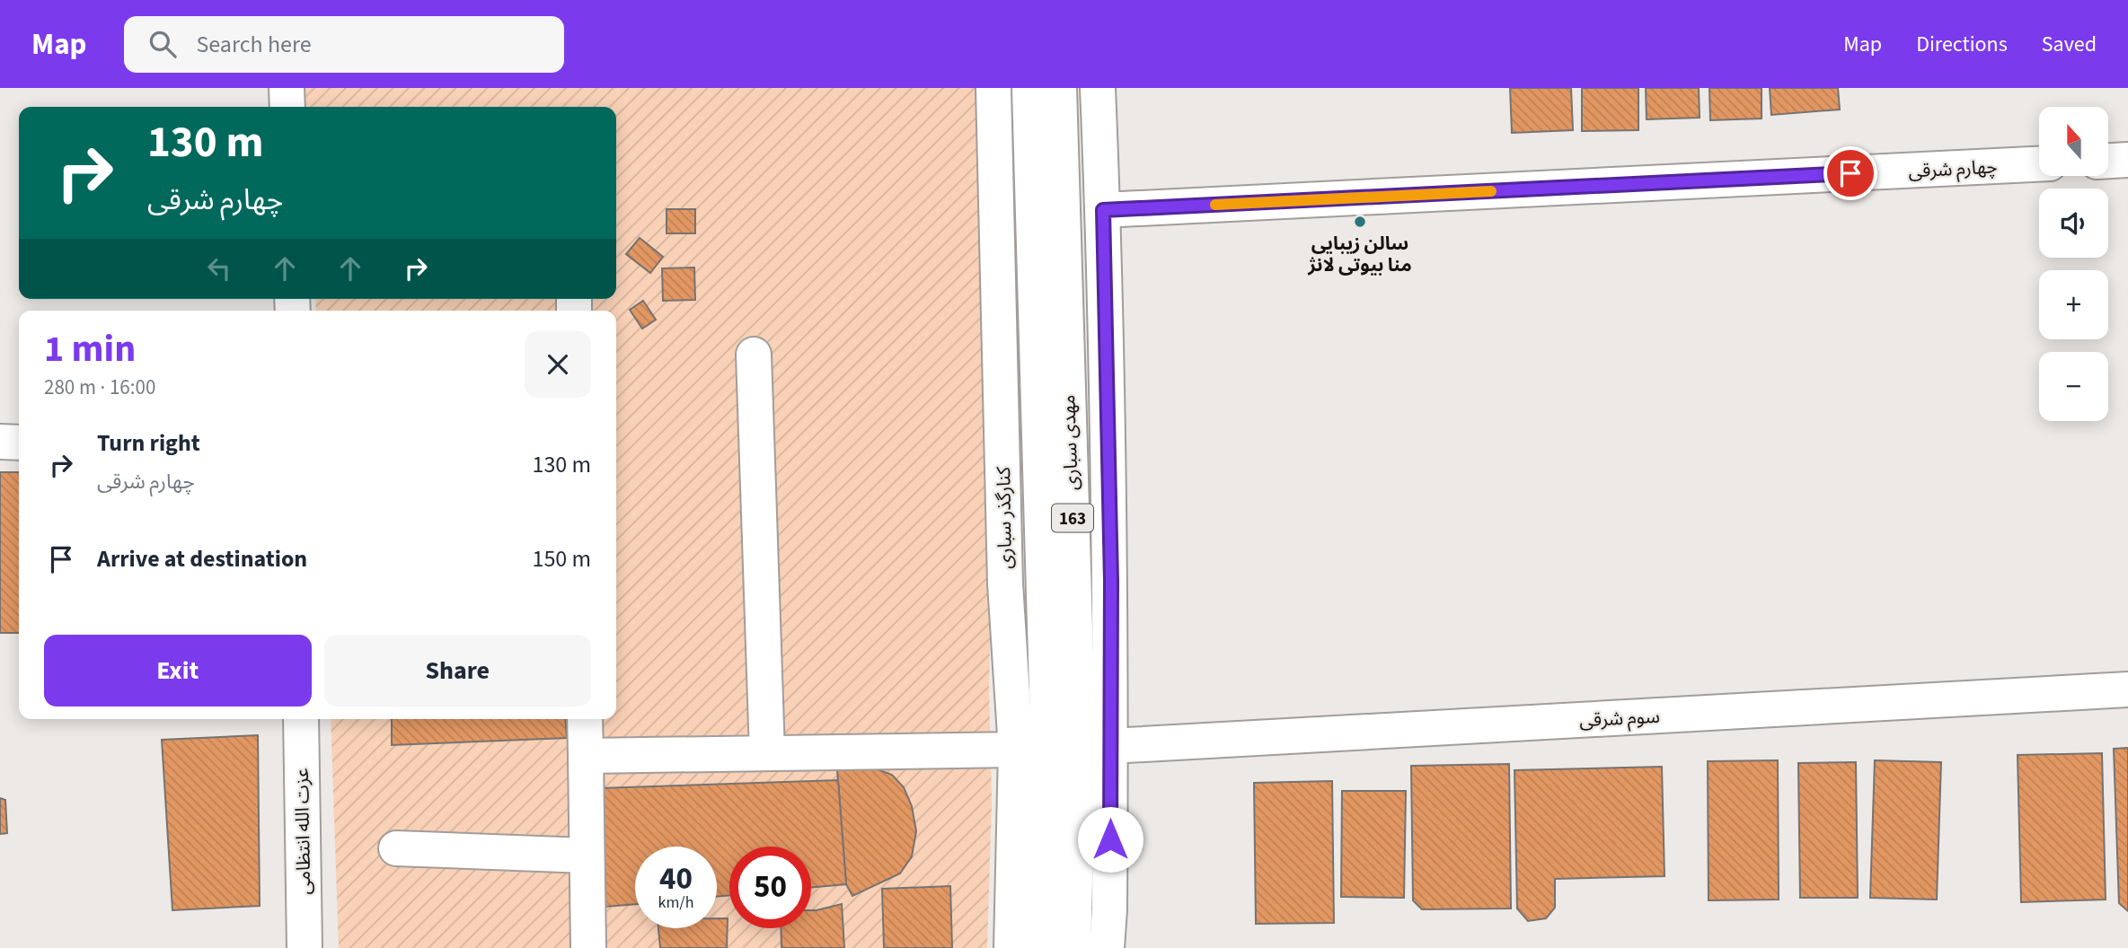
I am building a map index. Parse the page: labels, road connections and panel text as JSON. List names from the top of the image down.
{
  "streets": {
    "main road": [
      "چهارم شرقی",
      "مهدی سباری",
      "کنارگذر سباری",
      "163",
      "سوم شرقی",
      "عزت الله انتظامی"
    ]
  },
  "places": ["سالن زیبایی منا بیوتی لانژ"],
  "north": "top",
  "page": {
    "header": "Map",
    "search": "Search here",
    "nav": ["Map", "Directions", "Saved"],
    "map_buttons": ["+", "−"],
    "turn": ["130 m", "چهارم شرقی"],
    "heading": ["1 min", "280 m · 16:00"],
    "list": [
      {
        "name": "Turn right",
        "note": "چهارم شرقی",
        "value": "130 m"
      },
      {
        "name": "Arrive at destination",
        "value": "150 m"
      }
    ],
    "buttons": ["Exit", "Share"],
    "speed": "40 km/h",
    "limit": "50"
  }
}
